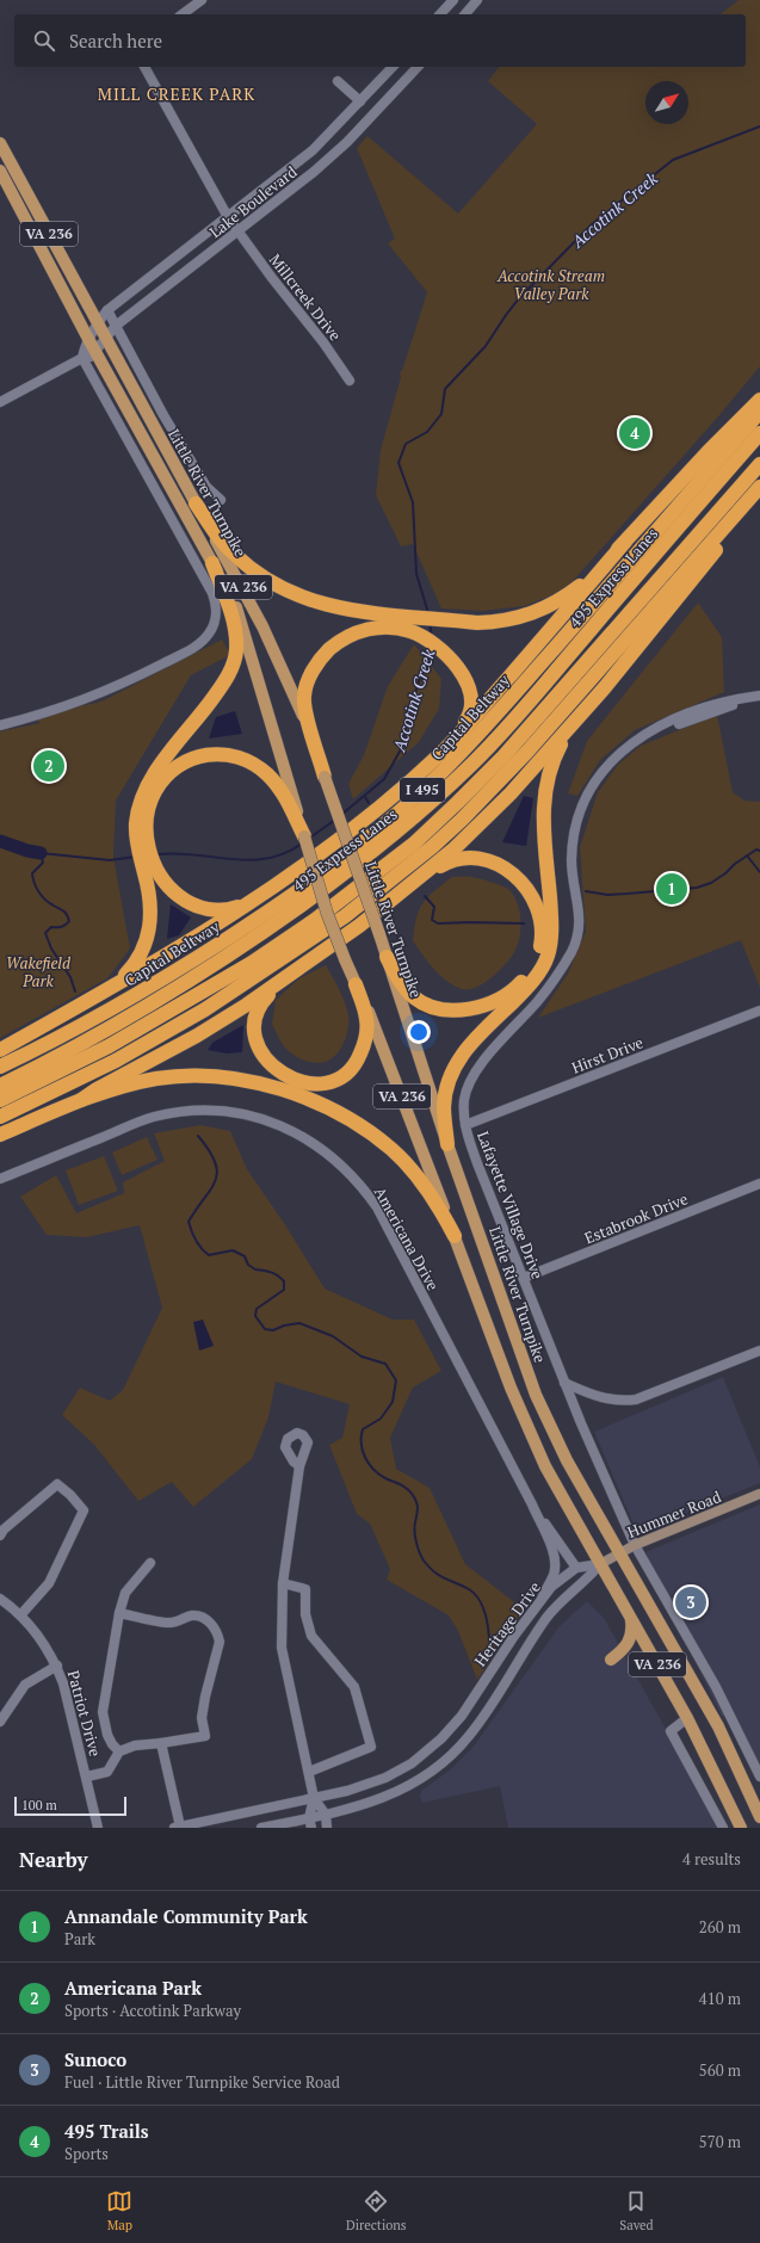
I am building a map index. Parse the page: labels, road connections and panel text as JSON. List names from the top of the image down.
{
  "streets": {
    "highway": ["495 Express Lanes", "Capital Beltway", "I 495"],
    "main road": ["VA 236", "Little River Turnpike", "Hummer Road"],
    "street": [
      "Lake Boulevard",
      "Millcreek Drive",
      "Hirst Drive",
      "Lafayette Village Drive",
      "Estabrook Drive",
      "Americana Drive",
      "Heritage Drive",
      "Patriot Drive"
    ]
  },
  "crossings": [
    ["Lake Boulevard", "Millcreek Drive"],
    ["Lake Boulevard", "Little River Turnpike"],
    ["VA 236", "Hummer Road"],
    ["VA 236", "Heritage Drive"],
    ["Little River Turnpike", "Hummer Road"],
    ["Hirst Drive", "Lafayette Village Drive"],
    ["Lafayette Village Drive", "Estabrook Drive"],
    ["Lafayette Village Drive", "Hummer Road"],
    ["Americana Drive", "Heritage Drive"],
    ["Hummer Road", "Heritage Drive"]
  ],
  "districts": ["MILL CREEK PARK"],
  "water": ["Accotink Creek"],
  "parks": ["Accotink Stream Valley Park", "Wakefield Park"],
  "scale_bar": "100 m",
  "north": "top right",
  "page": {
    "search": "Search here",
    "pins": [
      "4",
      "2",
      "1",
      "3"
    ],
    "scale": "100 m",
    "heading": ["Nearby", "4 results"],
    "list": [
      {
        "mark": "1",
        "name": "Annandale Community Park",
        "note": "Park",
        "value": "260 m"
      },
      {
        "mark": "2",
        "name": "Americana Park",
        "note": "Sports · Accotink Parkway",
        "value": "410 m"
      },
      {
        "mark": "3",
        "name": "Sunoco",
        "note": "Fuel · Little River Turnpike Service Road",
        "value": "560 m"
      },
      {
        "mark": "4",
        "name": "495 Trails",
        "note": "Sports",
        "value": "570 m"
      }
    ],
    "nav": ["Map", "Directions", "Saved"]
  }
}
